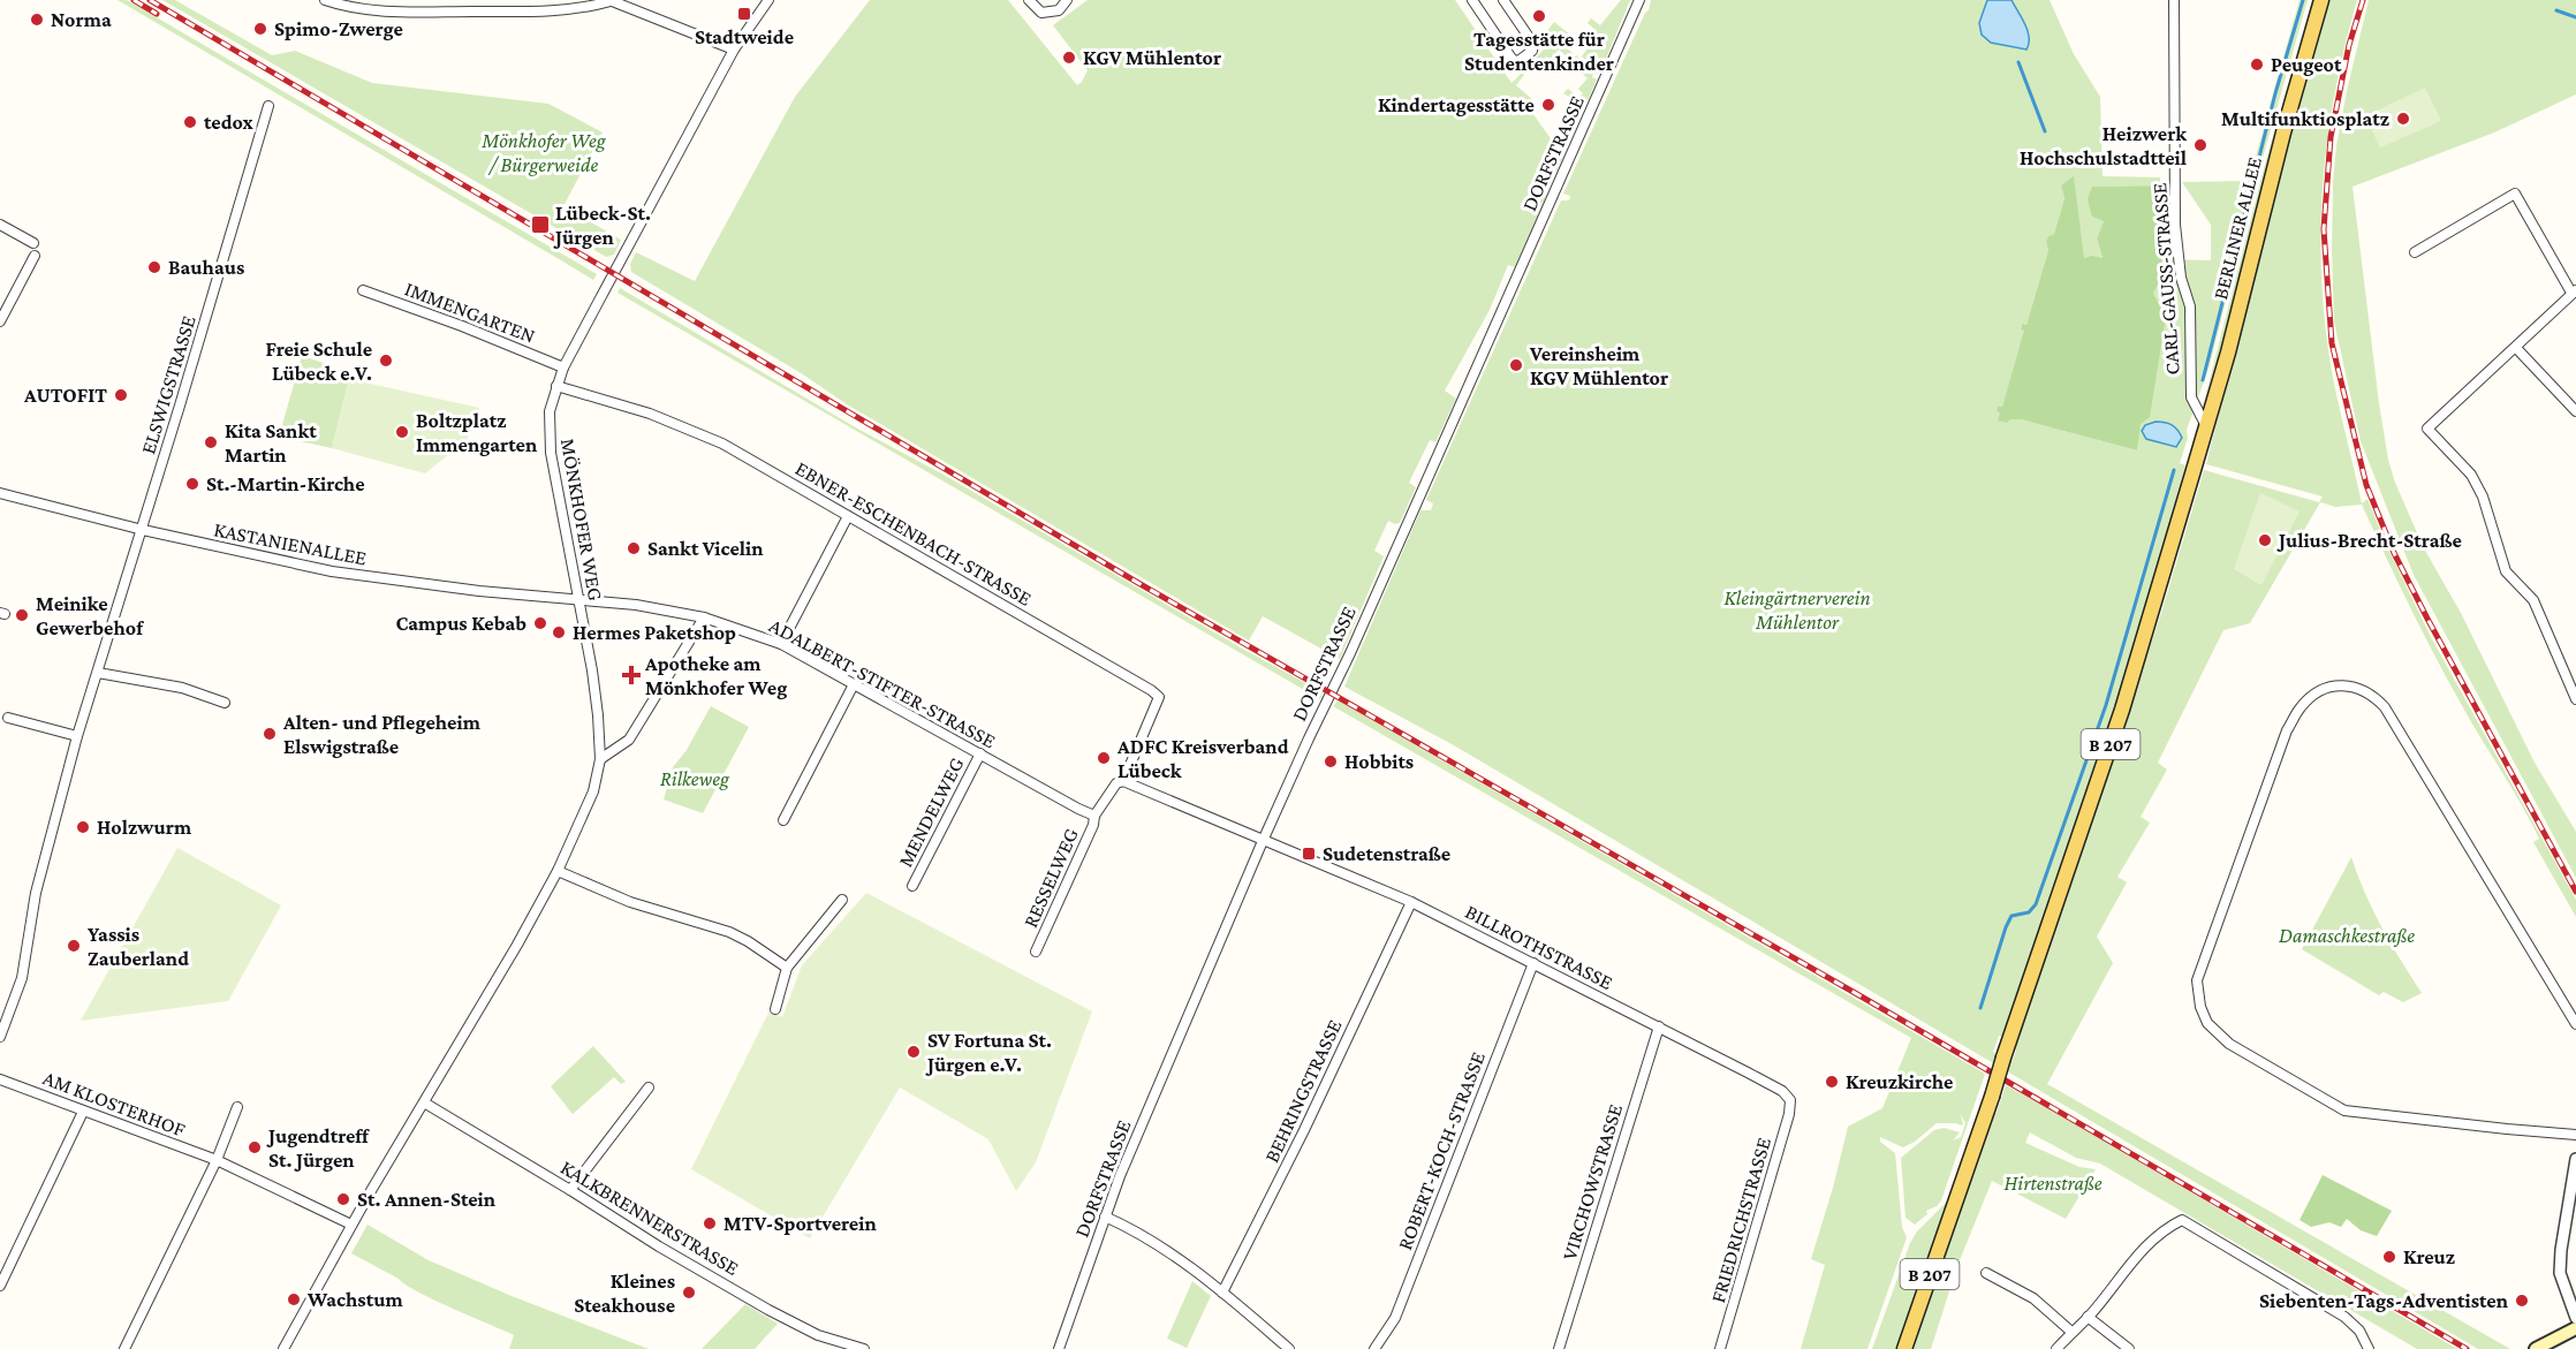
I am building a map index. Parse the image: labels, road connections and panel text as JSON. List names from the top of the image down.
{
  "streets": {
    "main road": ["BERLINER ALLEE", "B 207"],
    "street": [
      "DORFSTRASSE",
      "CARL-GAUSS-STRASSE",
      "IMMENGARTEN",
      "ELSWIGSTRASSE",
      "MÖNKHOFER WEG",
      "EBNER-ESCHENBACH-STRASSE",
      "KASTANIENALLEE",
      "ADALBERT-STIFTER-STRASSE",
      "MENDELWEG",
      "RESSELWEG",
      "BILLROTHSTRASSE",
      "BEHRINGSTRASSE",
      "AM KLOSTERHOF",
      "ROBERT-KOCH-STRASSE",
      "VIRCHOWSTRASSE",
      "KALKBRENNERSTRASSE",
      "FRIEDRICHSTRASSE"
    ]
  },
  "crossings": [
    ["DORFSTRASSE", "BILLROTHSTRASSE"],
    ["BERLINER ALLEE", "CARL-GAUSS-STRASSE"],
    ["BERLINER ALLEE", "B 207"],
    ["CARL-GAUSS-STRASSE", "B 207"],
    ["IMMENGARTEN", "MÖNKHOFER WEG"],
    ["ELSWIGSTRASSE", "KASTANIENALLEE"],
    ["MÖNKHOFER WEG", "EBNER-ESCHENBACH-STRASSE"],
    ["MÖNKHOFER WEG", "KASTANIENALLEE"],
    ["MÖNKHOFER WEG", "ADALBERT-STIFTER-STRASSE"],
    ["MÖNKHOFER WEG", "AM KLOSTERHOF"],
    ["MÖNKHOFER WEG", "KALKBRENNERSTRASSE"],
    ["KASTANIENALLEE", "ADALBERT-STIFTER-STRASSE"],
    ["ADALBERT-STIFTER-STRASSE", "MENDELWEG"],
    ["ADALBERT-STIFTER-STRASSE", "RESSELWEG"],
    ["BILLROTHSTRASSE", "BEHRINGSTRASSE"],
    ["BILLROTHSTRASSE", "ROBERT-KOCH-STRASSE"],
    ["BILLROTHSTRASSE", "VIRCHOWSTRASSE"],
    ["BILLROTHSTRASSE", "FRIEDRICHSTRASSE"]
  ],
  "parks": [
    "Mönkhofer Weg / Bürgerweide",
    "Kleingärtnerverein Mühlentor",
    "Rilkeweg",
    "Damaschkestraße",
    "Hirtenstraße"
  ],
  "places": {
    "transit": ["Stadtweide", "Lübeck-St. Jürgen", "Sudetenstraße"],
    "other": [
      "Tagesstätte für Studentenkinder",
      "Norma",
      "Spimo-Zwerge",
      "KGV Mühlentor",
      "Peugeot",
      "Kindertagesstätte",
      "Multifunktiosplatz",
      "tedox",
      "Heizwerk Hochschulstadtteil",
      "Bauhaus",
      "Freie Schule Lübeck e.V.",
      "Vereinsheim KGV Mühlentor",
      "AUTOFIT",
      "Boltzplatz Immengarten",
      "Kita Sankt Martin",
      "St.-Martin-Kirche",
      "Julius-Brecht-Straße",
      "Sankt Vicelin",
      "Meinike Gewerbehof",
      "Campus Kebab",
      "Hermes Paketshop",
      "Alten- und Pflegeheim Elswigstraße",
      "ADFC Kreisverband Lübeck",
      "Hobbits",
      "Holzwurm",
      "Yassis Zauberland",
      "SV Fortuna St. Jürgen e.V.",
      "Kreuzkirche",
      "Jugendtreff St. Jürgen",
      "St. Annen-Stein",
      "MTV-Sportverein",
      "Kreuz",
      "Kleines Steakhouse",
      "Wachstum",
      "Siebenten-Tags-Adventisten"
    ],
    "health": ["Apotheke am Mönkhofer Weg"]
  }
}
